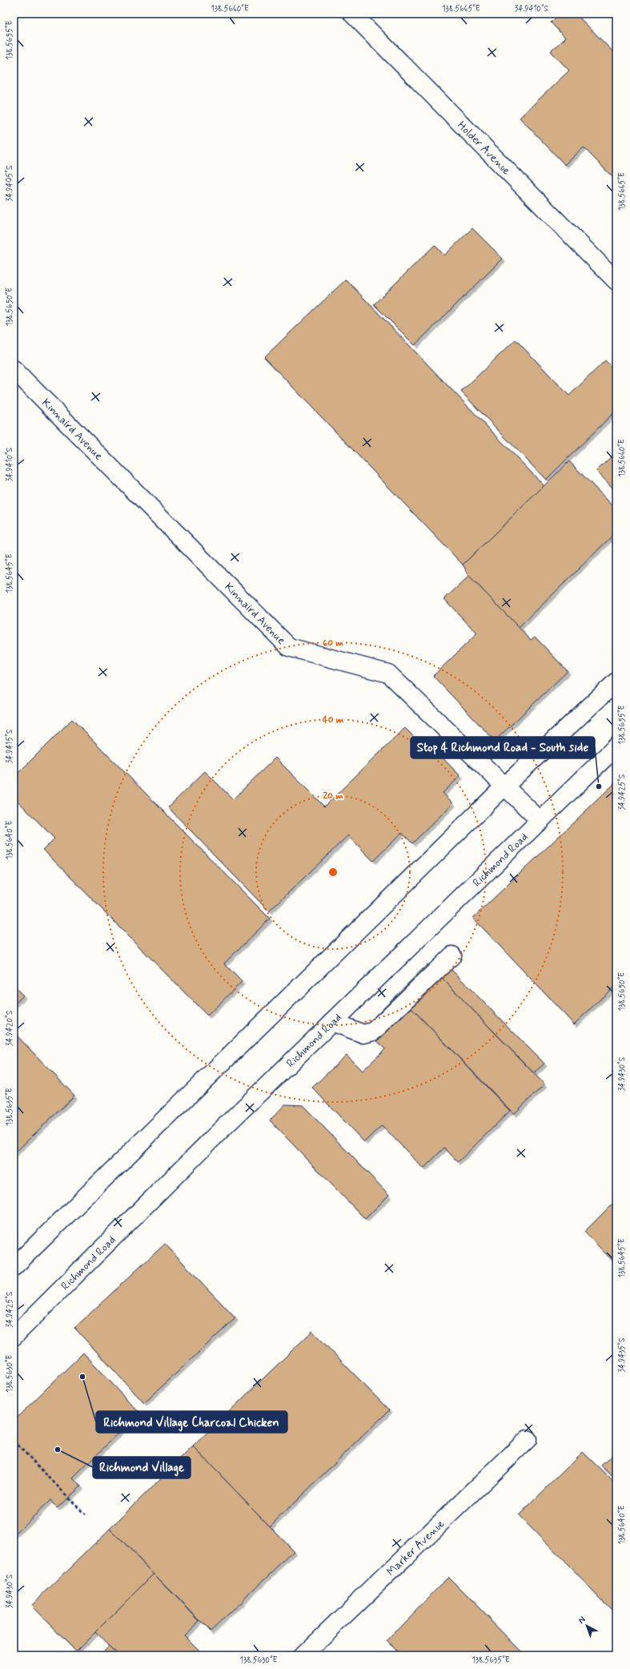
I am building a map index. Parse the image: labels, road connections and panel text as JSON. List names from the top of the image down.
{
  "streets": {
    "main road": [
      "Holder Avenue",
      "Kinnaird Avenue",
      "Richmond Road",
      "Marker Avenue"
    ]
  },
  "crossings": [
    ["Kinnaird Avenue", "Richmond Road"]
  ],
  "places": ["Stop 4 Richmond Road - South side", "Richmond Village Charcoal Chicken", "Richmond Village"],
  "north": "top left",
  "coordinates": [
    "138.5660°E",
    "138.5665°E",
    "34.9410°S",
    "138.5655°E",
    "34.9405°S",
    "138.5650°E",
    "138.5645°E",
    "34.9415°S",
    "34.9425°S",
    "138.5640°E",
    "34.9420°S",
    "34.9430°S",
    "138.5635°E",
    "34.9435°S",
    "138.5630°E"
  ],
  "rings": ["60 m", "40 m", "20 m"]
}
